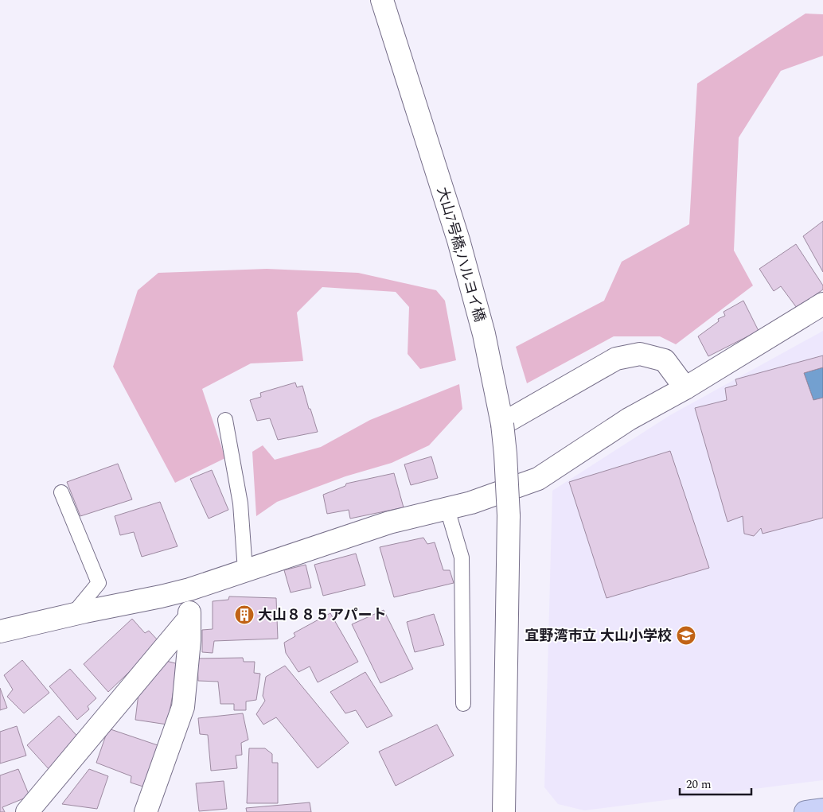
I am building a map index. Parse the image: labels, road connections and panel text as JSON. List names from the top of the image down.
{
  "streets": {
    "street": ["大山7号橋;ハルヨイ橋"]
  },
  "places": {
    "building": ["大山８８５アパート"],
    "school or university": ["宜野湾市立 大山小学校"]
  },
  "scale_bar": "20 m"
}
